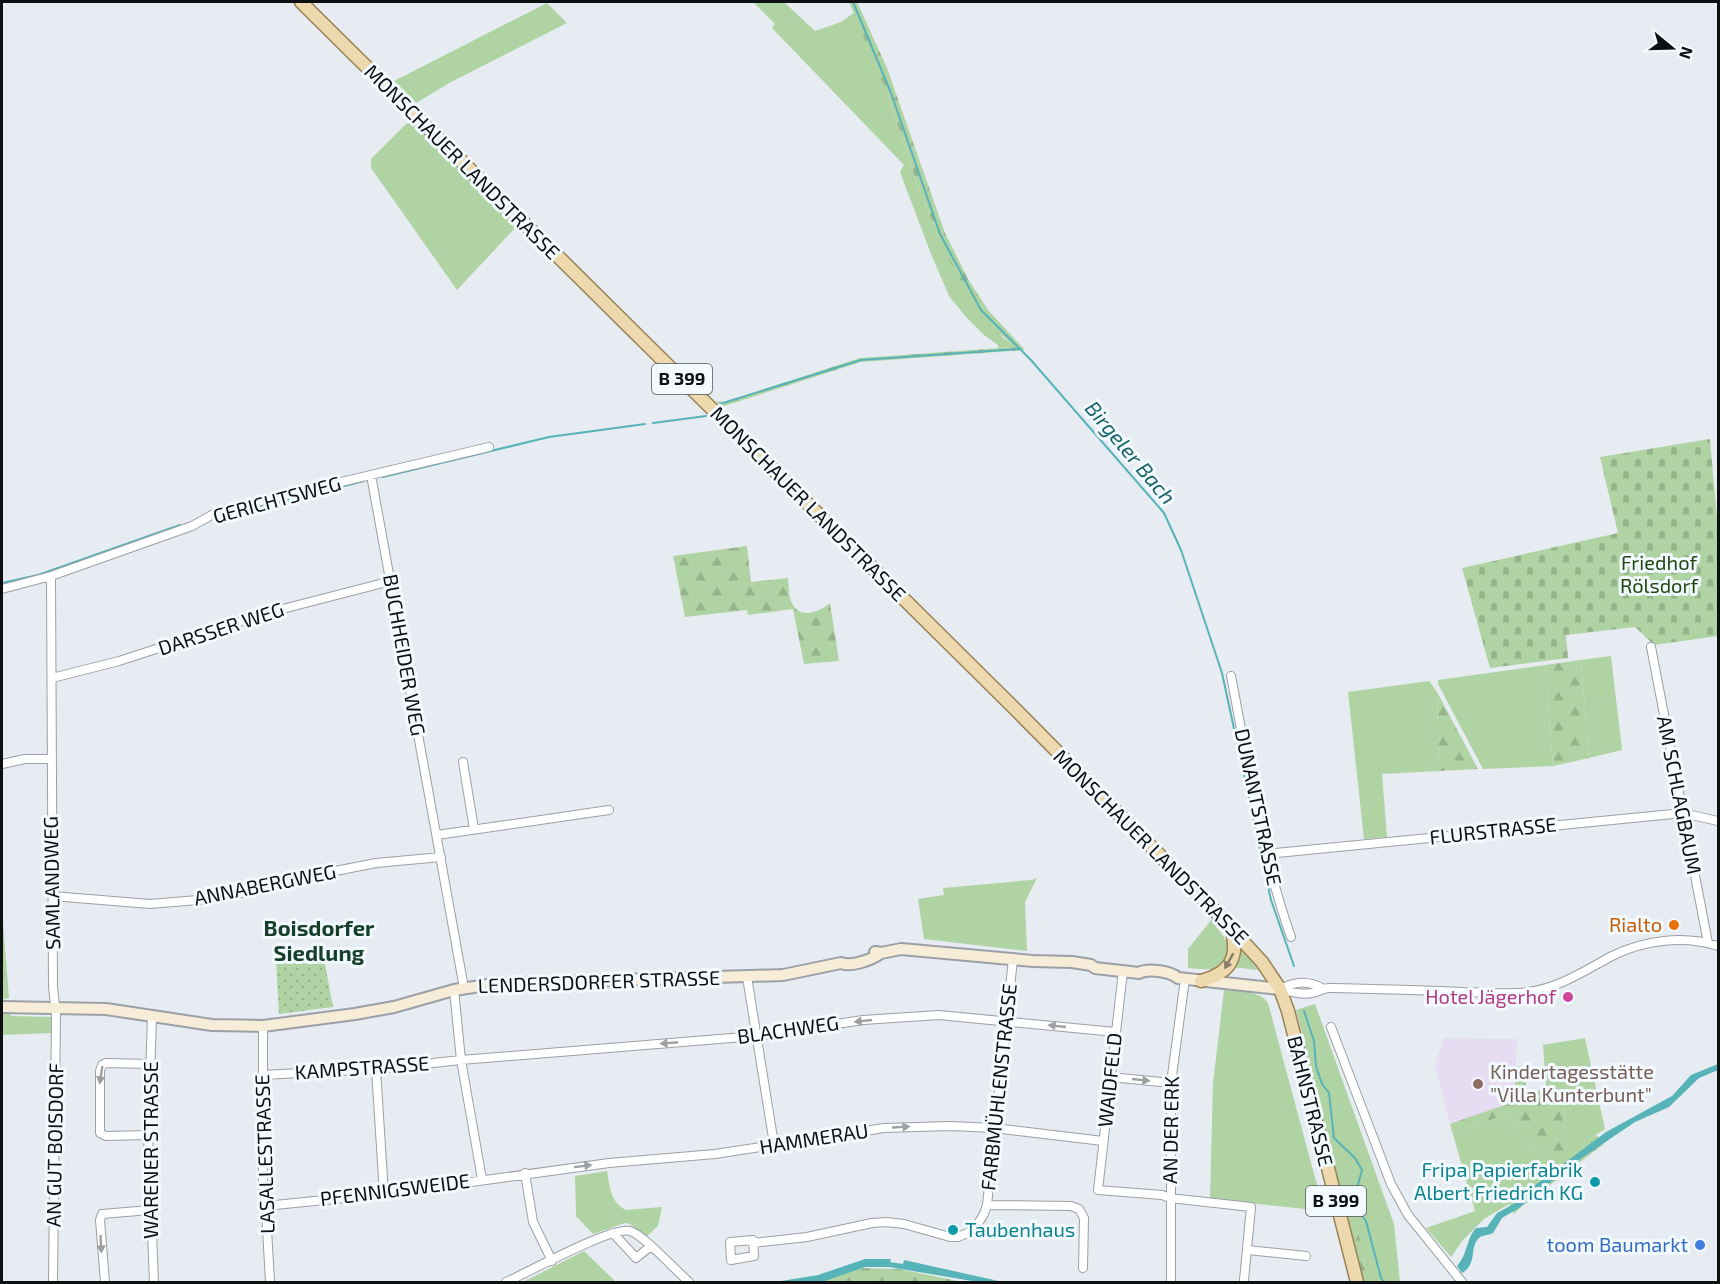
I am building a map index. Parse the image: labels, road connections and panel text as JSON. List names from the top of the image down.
{
  "streets": {
    "main road": ["MONSCHAUER LANDSTRASSE", "B 399", "BAHNSTRASSE"],
    "street": [
      "GERICHTSWEG",
      "DARSSER WEG",
      "BUCHHEIDER WEG",
      "AM SCHLAGBAUM",
      "DUNANTSTRASSE",
      "FLURSTRASSE",
      "SAMLANDWEG",
      "ANNABERGWEG",
      "LENDERSDORFER STRASSE",
      "BLACHWEG",
      "KAMPSTRASSE",
      "WAIDFELD",
      "FARBMÜHLENSTRASSE",
      "AN DER ERK",
      "HAMMERAU",
      "AN GUT BOISDORF",
      "WARENER STRASSE",
      "LASALLESTRASSE",
      "PFENNIGSWEIDE"
    ]
  },
  "crossings": [
    ["MONSCHAUER LANDSTRASSE", "LENDERSDORFER STRASSE"],
    ["MONSCHAUER LANDSTRASSE", "BAHNSTRASSE"],
    ["GERICHTSWEG", "BUCHHEIDER WEG"],
    ["GERICHTSWEG", "SAMLANDWEG"],
    ["DARSSER WEG", "BUCHHEIDER WEG"],
    ["DARSSER WEG", "SAMLANDWEG"],
    ["BUCHHEIDER WEG", "ANNABERGWEG"],
    ["BUCHHEIDER WEG", "LENDERSDORFER STRASSE"],
    ["BUCHHEIDER WEG", "BLACHWEG"],
    ["BUCHHEIDER WEG", "KAMPSTRASSE"],
    ["BUCHHEIDER WEG", "PFENNIGSWEIDE"],
    ["AM SCHLAGBAUM", "FLURSTRASSE"],
    ["DUNANTSTRASSE", "FLURSTRASSE"],
    ["SAMLANDWEG", "ANNABERGWEG"],
    ["SAMLANDWEG", "LENDERSDORFER STRASSE"],
    ["SAMLANDWEG", "AN GUT BOISDORF"],
    ["LENDERSDORFER STRASSE", "WAIDFELD"],
    ["LENDERSDORFER STRASSE", "FARBMÜHLENSTRASSE"],
    ["LENDERSDORFER STRASSE", "BAHNSTRASSE"],
    ["LENDERSDORFER STRASSE", "AN DER ERK"],
    ["LENDERSDORFER STRASSE", "AN GUT BOISDORF"],
    ["LENDERSDORFER STRASSE", "WARENER STRASSE"],
    ["LENDERSDORFER STRASSE", "LASALLESTRASSE"],
    ["BLACHWEG", "KAMPSTRASSE"],
    ["BLACHWEG", "WAIDFELD"],
    ["BLACHWEG", "FARBMÜHLENSTRASSE"],
    ["KAMPSTRASSE", "LASALLESTRASSE"],
    ["WAIDFELD", "AN DER ERK"],
    ["WAIDFELD", "HAMMERAU"],
    ["FARBMÜHLENSTRASSE", "HAMMERAU"],
    ["HAMMERAU", "PFENNIGSWEIDE"],
    ["LASALLESTRASSE", "PFENNIGSWEIDE"]
  ],
  "one_way": ["BLACHWEG", "HAMMERAU"],
  "districts": ["Boisdorfer Siedlung"],
  "water": ["Birgeler Bach"],
  "parks": ["Friedhof Rölsdorf"],
  "places": [
    "Rialto",
    "Hotel Jägerhof",
    "Kindertagesstätte \"Villa Kunterbunt\"",
    "Fripa Papierfabrik Albert Friedrich KG",
    "Taubenhaus",
    "toom Baumarkt"
  ],
  "north": "right"
}
